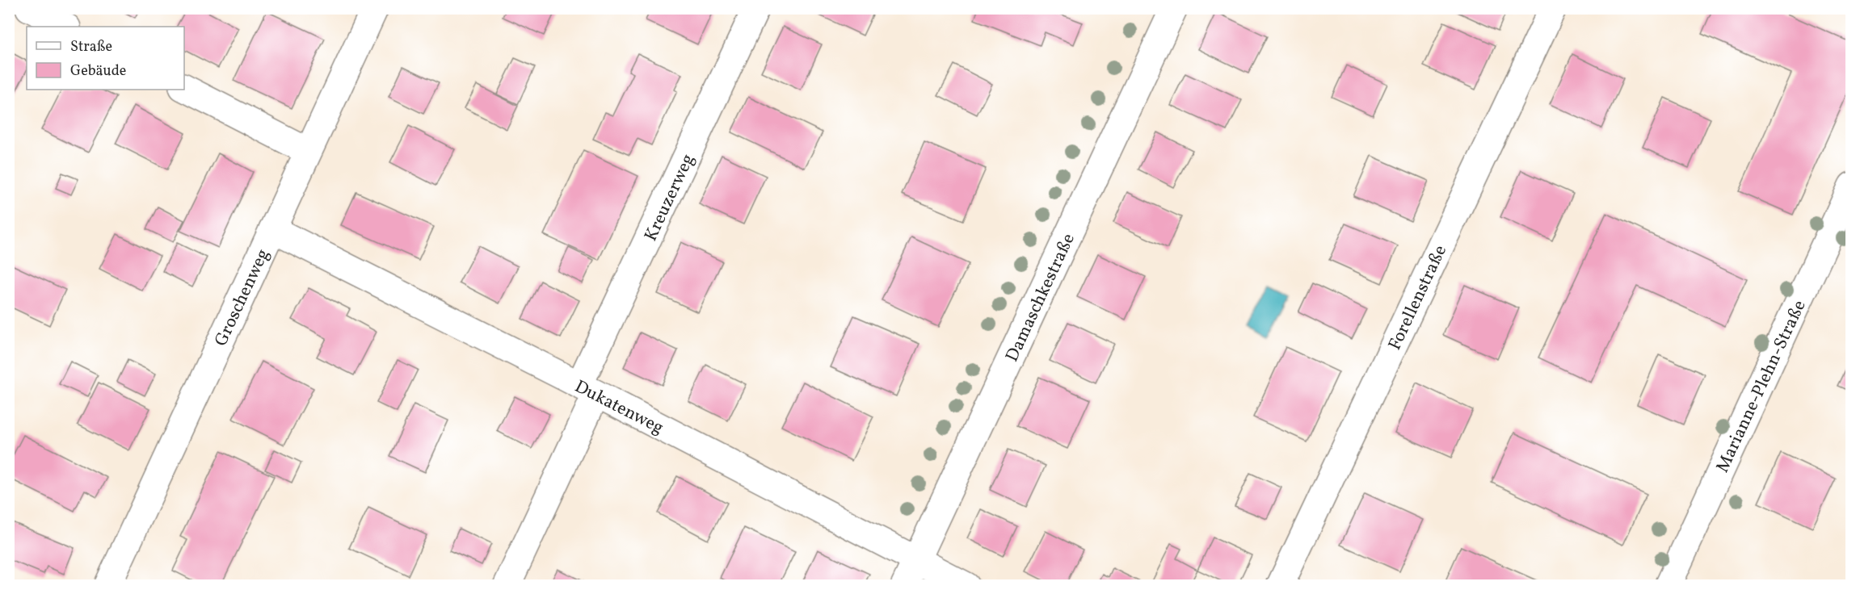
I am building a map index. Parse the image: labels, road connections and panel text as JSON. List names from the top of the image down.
{
  "streets": {
    "street": [
      "Kreuzerweg",
      "Groschenweg",
      "Damaschkestraße",
      "Forellenstraße",
      "Marianne-Plehn-Straße",
      "Dukatenweg"
    ]
  },
  "crossings": [
    ["Kreuzerweg", "Dukatenweg"],
    ["Groschenweg", "Dukatenweg"],
    ["Damaschkestraße", "Dukatenweg"]
  ],
  "legend": ["Straße", "Gebäude"]
}
